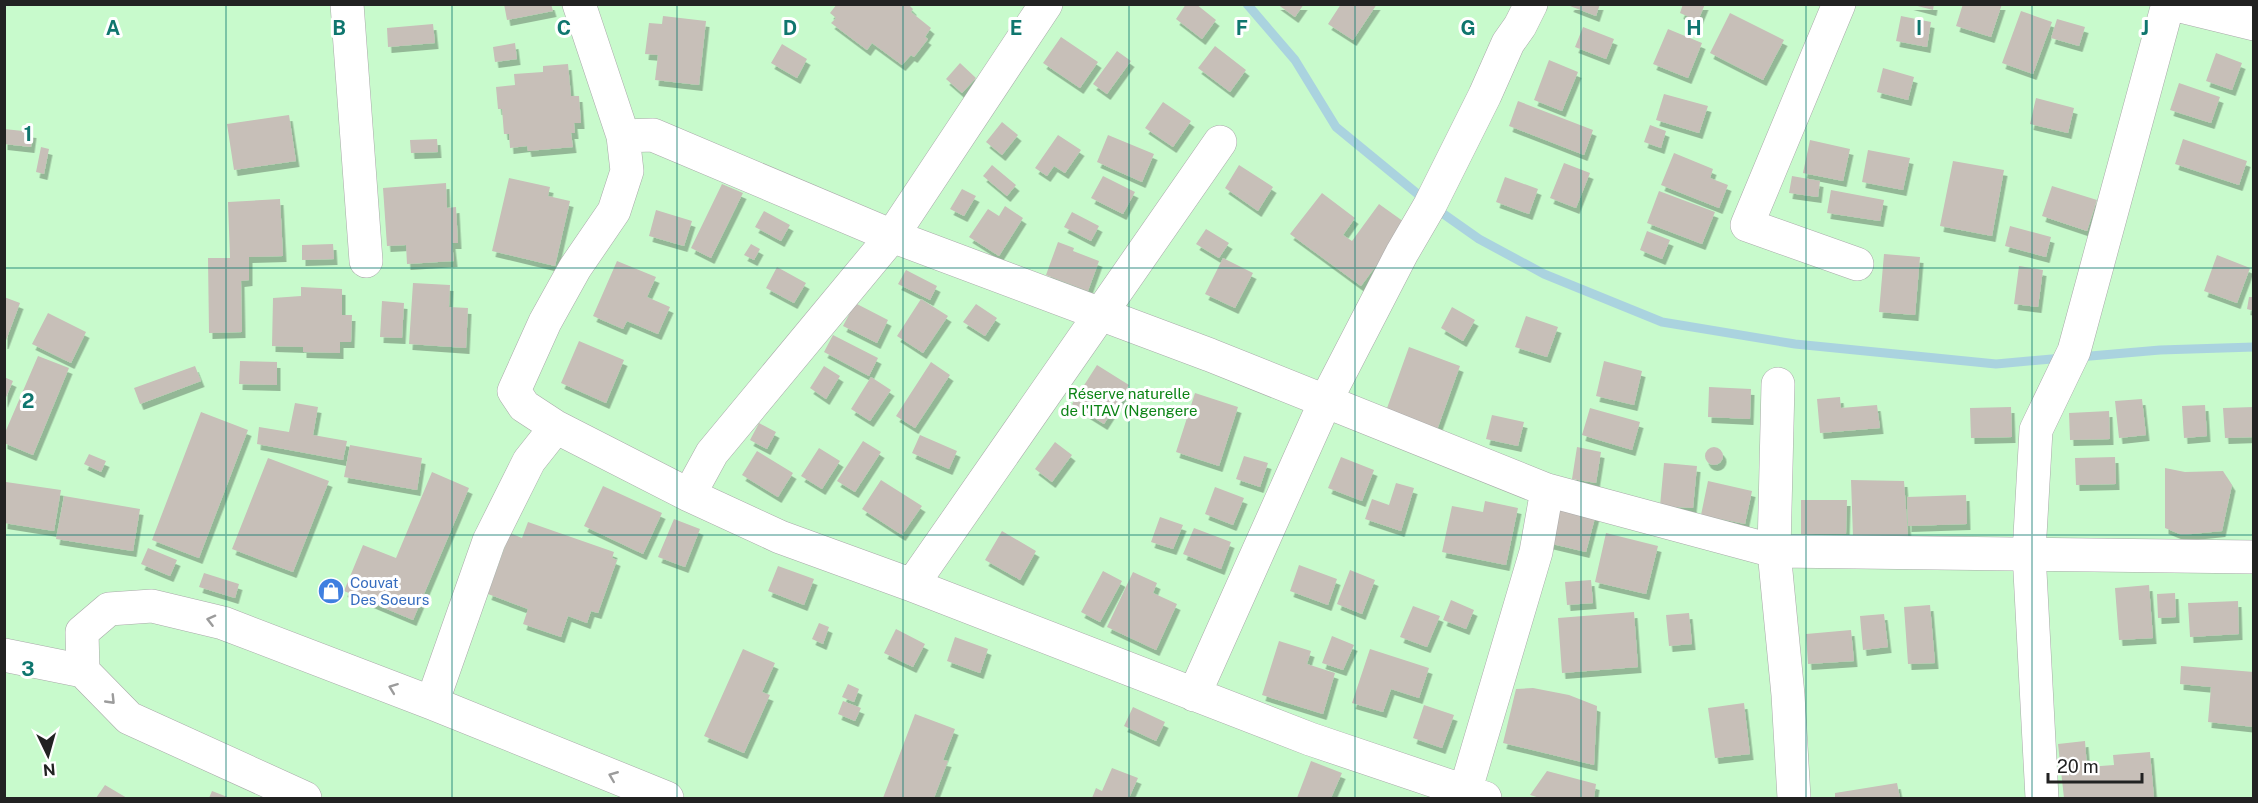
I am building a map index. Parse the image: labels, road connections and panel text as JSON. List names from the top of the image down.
{
  "parks": ["Réserve naturelle de l'ITAV (Ngengere"],
  "places": {
    "shop": ["Couvat Des Soeurs"]
  },
  "scale_bar": "20 m",
  "north": "bottom",
  "grid": {
    "columns": [
      "A",
      "B",
      "C",
      "D",
      "E",
      "F",
      "G",
      "H",
      "I",
      "J"
    ],
    "rows": ["1", "2", "3"]
  }
}
